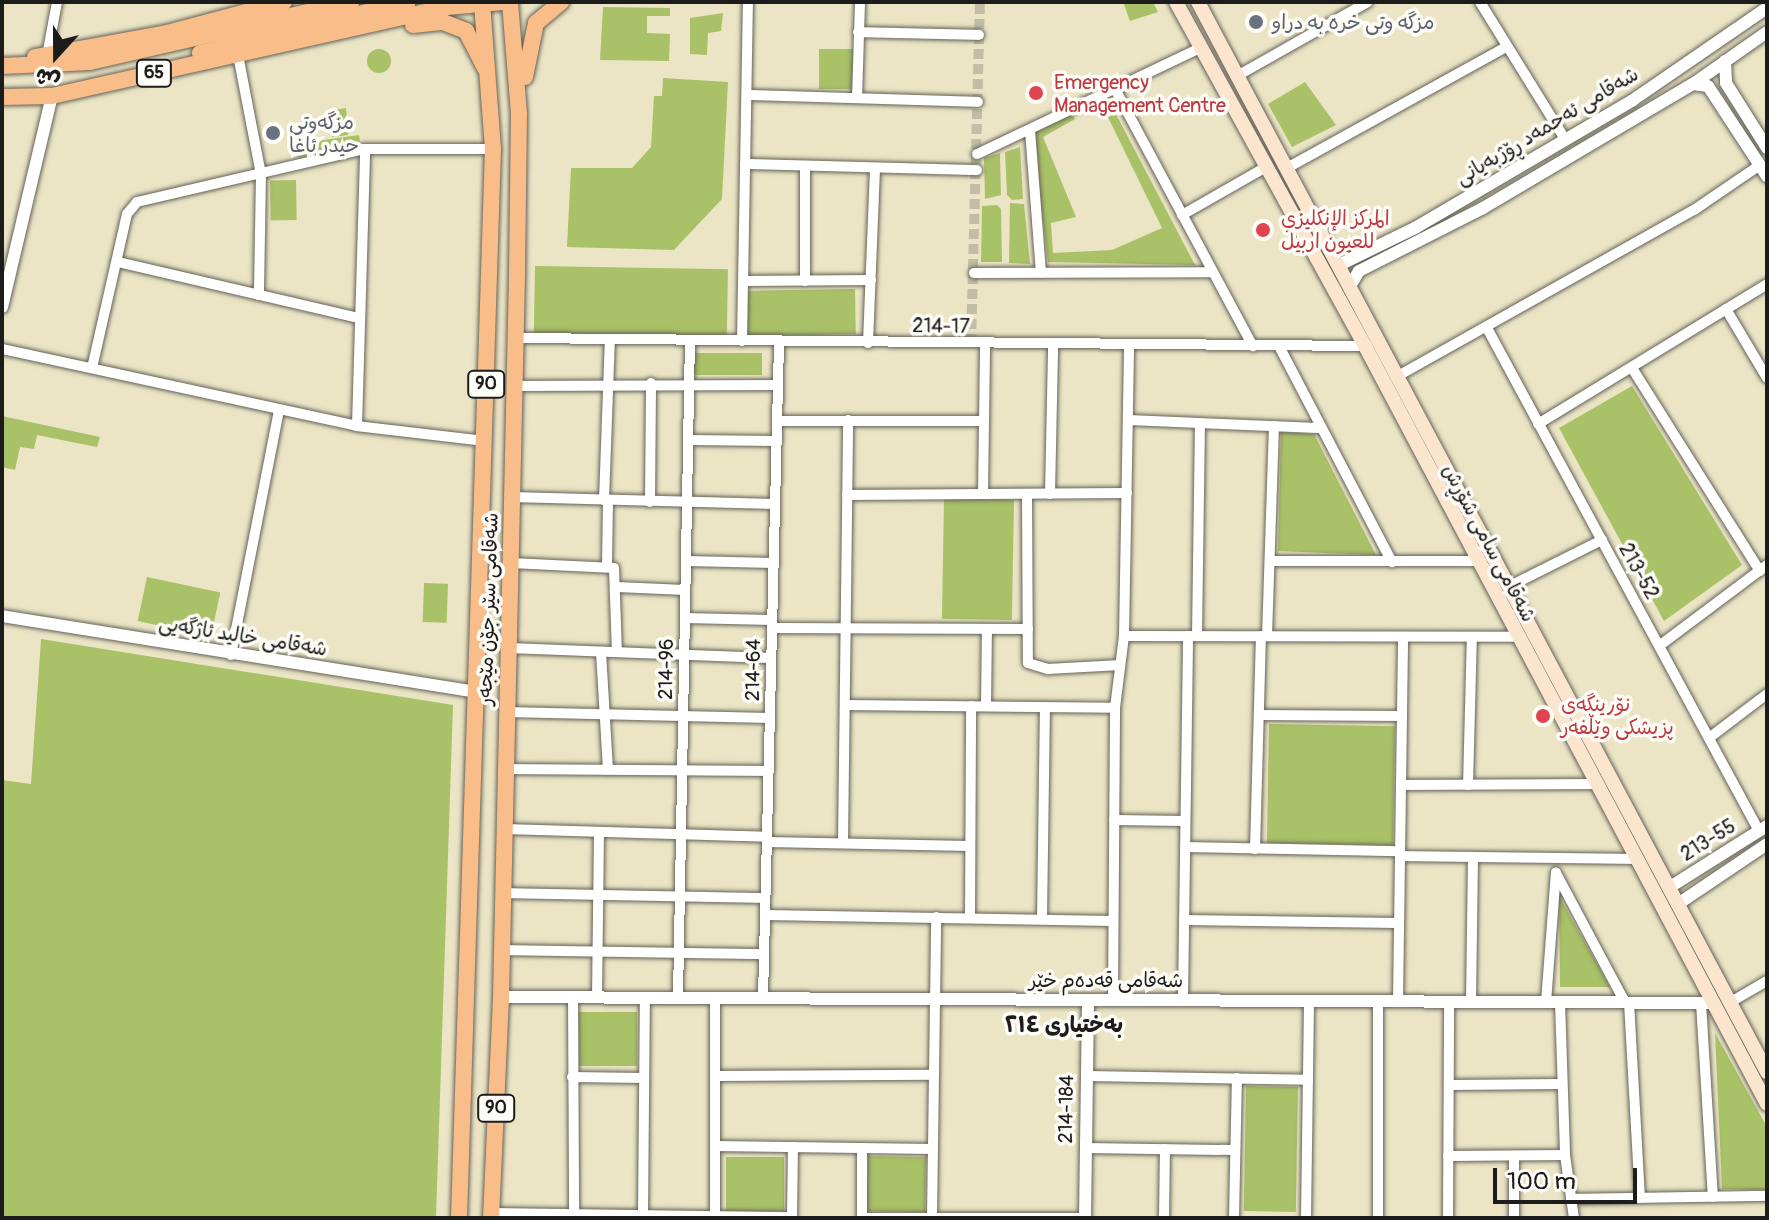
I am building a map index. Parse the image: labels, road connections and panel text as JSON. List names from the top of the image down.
{
  "streets": {
    "highway": ["65", "90", "شەقامی سێر جۆن مێجەر"],
    "main road": ["شەقامی سامی شۆڕش"],
    "street": [
      "شەقامی ئەحمەد ڕۆژبەیانی",
      "214-17",
      "213-52",
      "شەقامی خالید ئاژگەیی",
      "214-96",
      "214-64",
      "213-55",
      "شەقامی قەدەم خێر",
      "214-184"
    ]
  },
  "crossings": [
    ["65", "شەقامی سێر جۆن مێجەر"],
    ["شەقامی ئەحمەد ڕۆژبەیانی", "شەقامی سامی شۆڕش"],
    ["214-17", "شەقامی سامی شۆڕش"],
    ["214-17", "شەقامی سێر جۆن مێجەر"],
    ["214-17", "214-96"],
    ["214-17", "214-64"],
    ["شەقامی سامی شۆڕش", "213-55"],
    ["شەقامی سامی شۆڕش", "شەقامی قەدەم خێر"],
    ["213-52", "213-55"],
    ["شەقامی سێر جۆن مێجەر", "شەقامی خالید ئاژگەیی"],
    ["شەقامی سێر جۆن مێجەر", "شەقامی قەدەم خێر"],
    ["214-96", "شەقامی قەدەم خێر"],
    ["214-64", "شەقامی قەدەم خێر"],
    ["شەقامی قەدەم خێر", "214-184"]
  ],
  "districts": ["بەختیاری ٢١٤"],
  "places": [
    "مزگه وتى خره به دراو",
    "Emergency Management Centre",
    "مزگەوتی حیدر ئاغا",
    "المركز الإنكليزي للعيون اربيل",
    "نۆرینگەی پزیشکی وێڵفەر"
  ],
  "scale_bar": "100 m",
  "north": "bottom"
}
